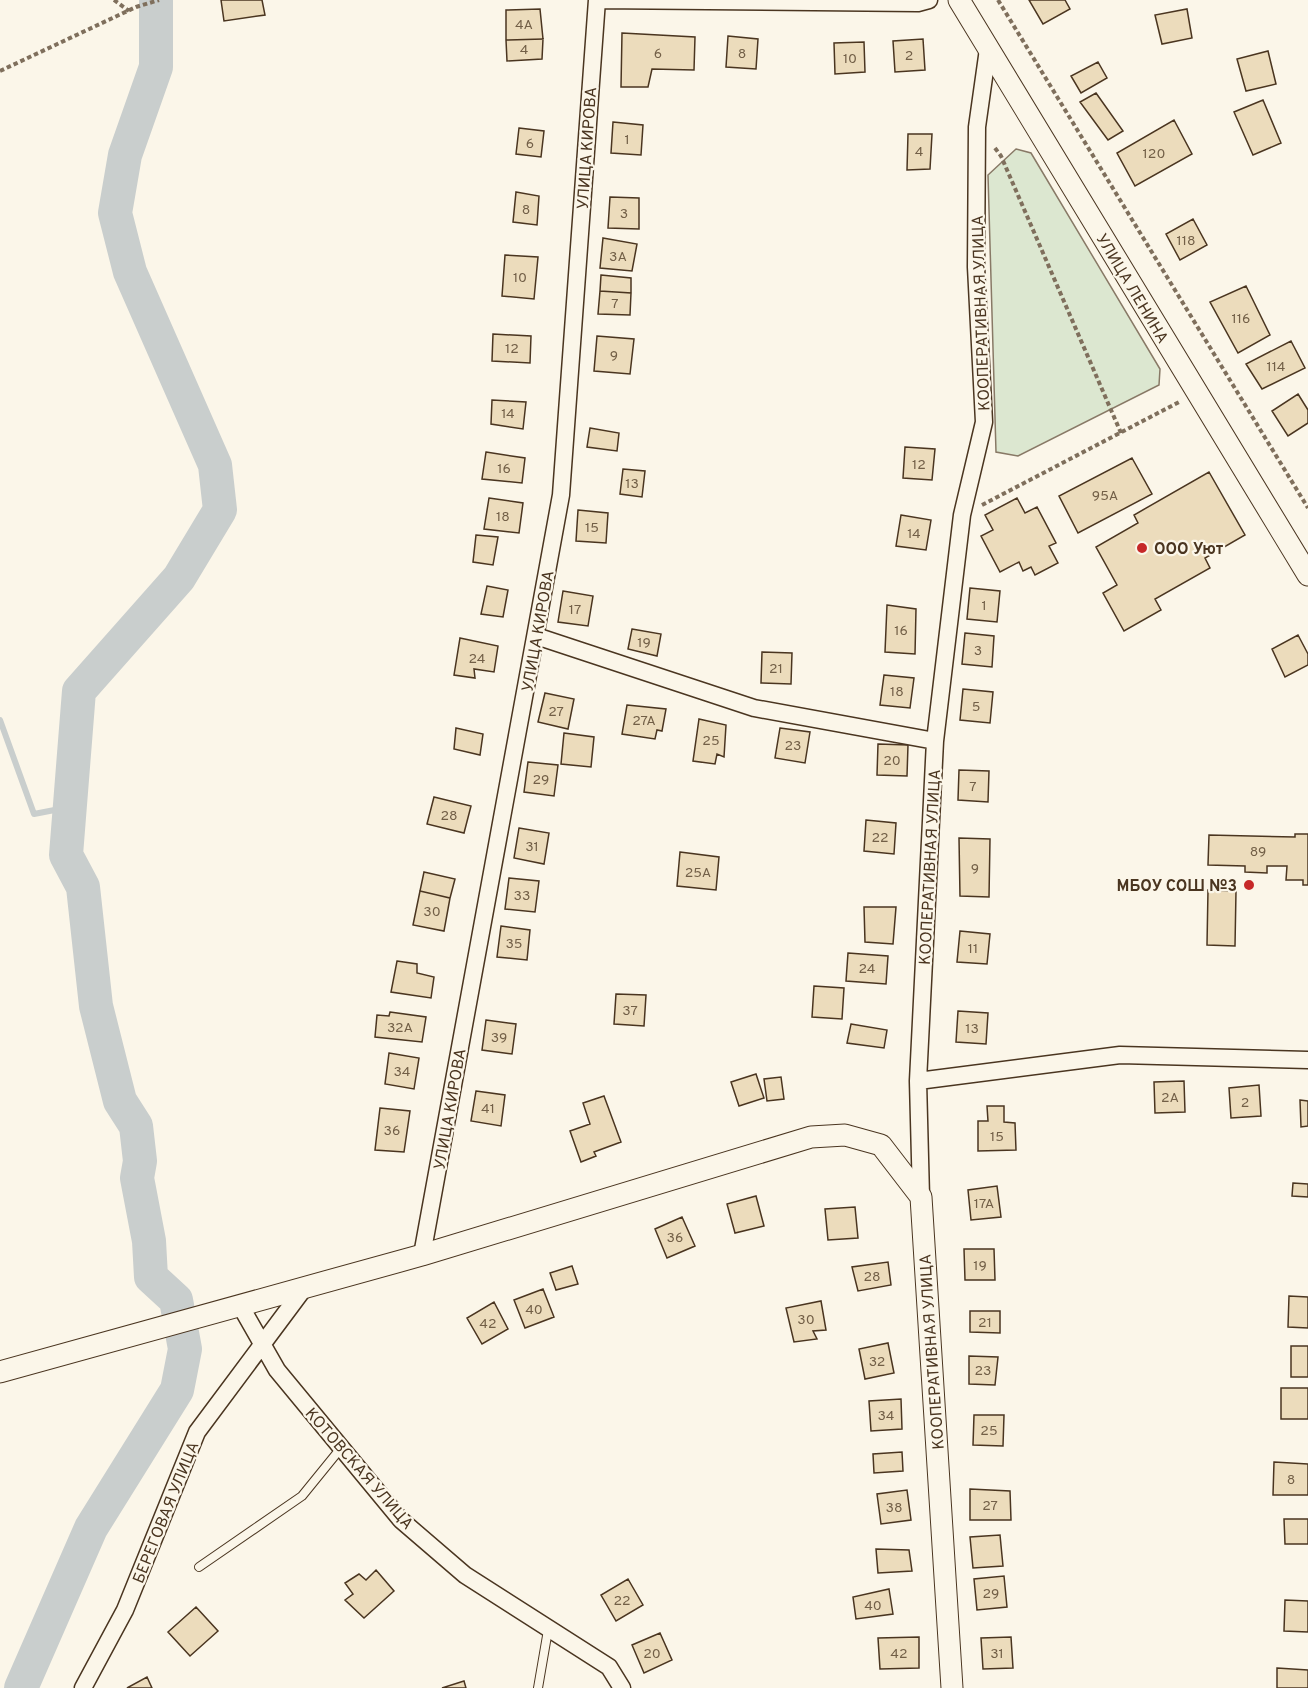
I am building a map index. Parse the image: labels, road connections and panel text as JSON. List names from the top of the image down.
{
  "streets": {
    "street": [
      "УЛИЦА КИРОВА",
      "УЛИЦА ЛЕНИНА",
      "КООПЕРАТИВНАЯ УЛИЦА",
      "КОТОВСКАЯ УЛИЦА",
      "БЕРЕГОВАЯ УЛИЦА"
    ]
  },
  "crossings": [
    ["УЛИЦА ЛЕНИНА", "КООПЕРАТИВНАЯ УЛИЦА"],
    ["КОТОВСКАЯ УЛИЦА", "БЕРЕГОВАЯ УЛИЦА"]
  ],
  "places": ["ООО Уют", "МБОУ СОШ №3"],
  "house_numbers": [
    "4А",
    "4",
    "6",
    "8",
    "2",
    "10",
    "1",
    "6",
    "4",
    "120",
    "8",
    "3",
    "118",
    "3А",
    "10",
    "7",
    "116",
    "12",
    "9",
    "114",
    "14",
    "12",
    "16",
    "13",
    "95А",
    "18",
    "15",
    "14",
    "1",
    "17",
    "16",
    "19",
    "3",
    "24",
    "21",
    "18",
    "5",
    "27",
    "27А",
    "25",
    "23",
    "20",
    "29",
    "7",
    "28",
    "22",
    "31",
    "89",
    "9",
    "25А",
    "33",
    "30",
    "35",
    "11",
    "24",
    "37",
    "32А",
    "13",
    "39",
    "34",
    "2А",
    "2",
    "41",
    "36",
    "15",
    "17А",
    "36",
    "19",
    "28",
    "40",
    "30",
    "21",
    "42",
    "32",
    "23",
    "34",
    "25",
    "8",
    "27",
    "38",
    "29",
    "22",
    "40",
    "20",
    "42",
    "31"
  ]
}
